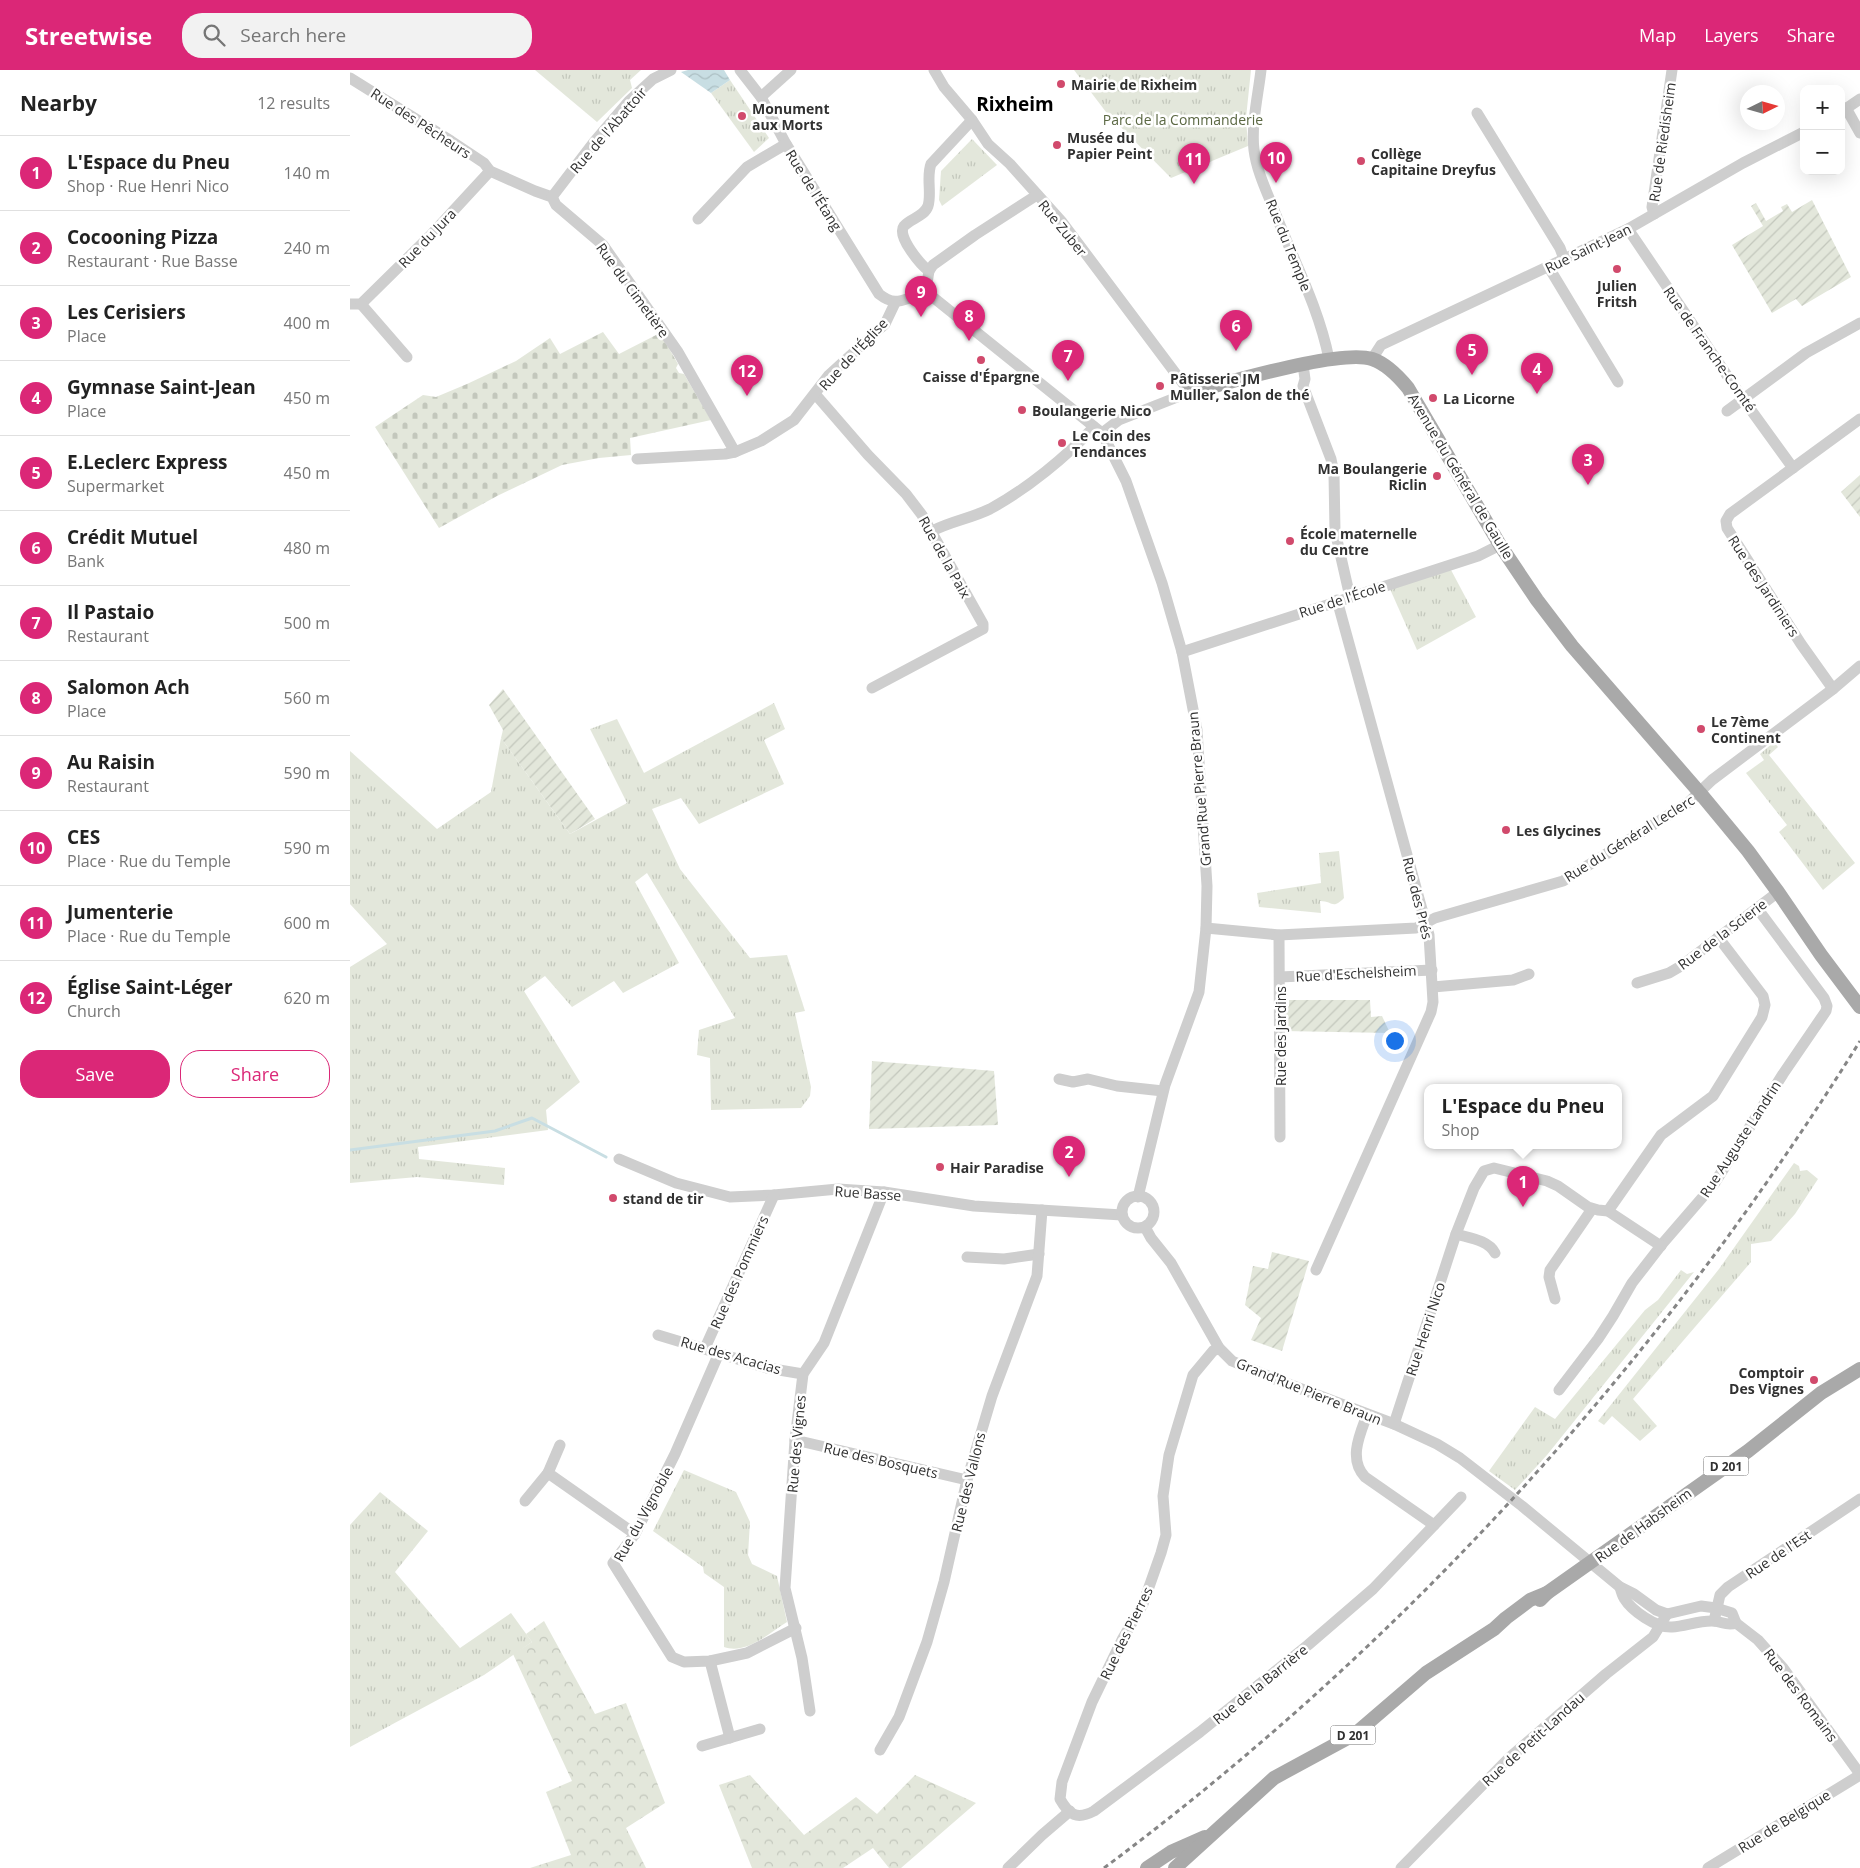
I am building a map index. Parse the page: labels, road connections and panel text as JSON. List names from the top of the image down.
{
  "streets": {
    "main road": ["Avenue du Général de Gaulle", "D 201", "Rue de Habsheim"],
    "street": [
      "Rue des Pêcheurs",
      "Rue de l'Abattoir",
      "Rue de Riedisheim",
      "Rue de l'Étang",
      "Rue Zuber",
      "Rue du Jura",
      "Rue du Temple",
      "Rue Saint-Jean",
      "Rue du Cimetière",
      "Rue de Franche-Comté",
      "Rue de l'Église",
      "Rue de la Paix",
      "Rue des Jardiniers",
      "Rue de l'École",
      "Grand'Rue Pierre Braun",
      "Rue du Général Leclerc",
      "Rue des Prés",
      "Rue de la Scierie",
      "Rue d'Eschelsheim",
      "Rue des Jardins",
      "Rue Auguste Landrin",
      "Rue Basse",
      "Rue des Pommiers",
      "Rue Henri Nico",
      "Rue des Acacias",
      "Rue des Vignes",
      "Rue des Bosquets",
      "Rue des Vallons",
      "Rue du Vignoble",
      "Rue de l'Est",
      "Rue des Pierres",
      "Rue de la Barrière",
      "Rue des Romains",
      "Rue de Petit-Landau",
      "Rue de Belgique"
    ]
  },
  "crossings": [
    ["Rue des Pêcheurs", "Rue du Jura"],
    ["Rue des Pêcheurs", "Rue du Cimetière"],
    ["Rue de l'Abattoir", "Rue du Cimetière"],
    ["Rue de Riedisheim", "Rue Saint-Jean"],
    ["Rue de l'Étang", "Rue de l'Église"],
    ["Rue du Jura", "Rue du Cimetière"],
    ["Rue Saint-Jean", "Rue de Franche-Comté"],
    ["Rue Saint-Jean", "Avenue du Général de Gaulle"],
    ["Rue du Cimetière", "Rue de l'Église"],
    ["Rue de Franche-Comté", "Rue des Jardiniers"],
    ["Rue de l'Église", "Rue de la Paix"],
    ["Rue de l'Église", "Grand'Rue Pierre Braun"],
    ["Avenue du Général de Gaulle", "Rue de l'École"],
    ["Avenue du Général de Gaulle", "Rue du Général Leclerc"],
    ["Avenue du Général de Gaulle", "Rue de la Scierie"],
    ["Rue des Jardiniers", "Rue du Général Leclerc"],
    ["Rue de l'École", "Grand'Rue Pierre Braun"],
    ["Rue de l'École", "Rue des Prés"],
    ["Grand'Rue Pierre Braun", "Rue du Général Leclerc"],
    ["Grand'Rue Pierre Braun", "Rue Basse"],
    ["Grand'Rue Pierre Braun", "Rue Henri Nico"],
    ["Grand'Rue Pierre Braun", "Rue de Habsheim"],
    ["Grand'Rue Pierre Braun", "Rue des Pierres"],
    ["Rue du Général Leclerc", "Rue des Prés"],
    ["Rue du Général Leclerc", "Rue des Jardins"],
    ["Rue des Prés", "Rue d'Eschelsheim"],
    ["Rue de la Scierie", "Rue Auguste Landrin"],
    ["Rue d'Eschelsheim", "Rue des Jardins"],
    ["Rue Basse", "Rue des Pommiers"],
    ["Rue Basse", "Rue des Vignes"],
    ["Rue Basse", "Rue des Vallons"],
    ["Rue des Pommiers", "Rue des Acacias"],
    ["Rue des Acacias", "Rue des Vignes"],
    ["Rue des Acacias", "Rue du Vignoble"],
    ["Rue des Vignes", "Rue des Bosquets"],
    ["Rue des Vignes", "Rue du Vignoble"],
    ["Rue des Bosquets", "Rue des Vallons"],
    ["D 201", "Rue de Habsheim"],
    ["Rue de l'Est", "Rue des Romains"],
    ["Rue des Pierres", "Rue de la Barrière"],
    ["Rue des Romains", "Rue de Belgique"]
  ],
  "districts": ["Rixheim"],
  "parks": ["Parc de la Commanderie"],
  "places": [
    "Mairie de Rixheim",
    "Monument aux Morts",
    "Musée du Papier Peint",
    "Collège Capitaine Dreyfus",
    "Julien Fritsh",
    "Caisse d'Épargne",
    "Pâtisserie JM Muller, Salon de thé",
    "La Licorne",
    "Boulangerie Nico",
    "Le Coin des Tendances",
    "Ma Boulangerie Riclin",
    "École maternelle du Centre",
    "Le 7ème Continent",
    "Les Glycines",
    "Hair Paradise",
    "stand de tir",
    "Comptoir Des Vignes"
  ],
  "north": "right",
  "page": {
    "header": "Streetwise",
    "search": "Search here",
    "nav": ["Map", "Layers", "Share"],
    "heading": ["Nearby", "12 results"],
    "map_buttons": ["+", "−"],
    "list": [
      {
        "mark": "1",
        "name": "L'Espace du Pneu",
        "note": "Shop · Rue Henri Nico",
        "value": "140 m"
      },
      {
        "mark": "2",
        "name": "Cocooning Pizza",
        "note": "Restaurant · Rue Basse",
        "value": "240 m"
      },
      {
        "mark": "3",
        "name": "Les Cerisiers",
        "note": "Place",
        "value": "400 m"
      },
      {
        "mark": "4",
        "name": "Gymnase Saint-Jean",
        "note": "Place",
        "value": "450 m"
      },
      {
        "mark": "5",
        "name": "E.Leclerc Express",
        "note": "Supermarket",
        "value": "450 m"
      },
      {
        "mark": "6",
        "name": "Crédit Mutuel",
        "note": "Bank",
        "value": "480 m"
      },
      {
        "mark": "7",
        "name": "Il Pastaio",
        "note": "Restaurant",
        "value": "500 m"
      },
      {
        "mark": "8",
        "name": "Salomon Ach",
        "note": "Place",
        "value": "560 m"
      },
      {
        "mark": "9",
        "name": "Au Raisin",
        "note": "Restaurant",
        "value": "590 m"
      },
      {
        "mark": "10",
        "name": "CES",
        "note": "Place · Rue du Temple",
        "value": "590 m"
      },
      {
        "mark": "11",
        "name": "Jumenterie",
        "note": "Place · Rue du Temple",
        "value": "600 m"
      },
      {
        "mark": "12",
        "name": "Église Saint-Léger",
        "note": "Church",
        "value": "620 m"
      }
    ],
    "pins": [
      "10",
      "11",
      "9",
      "8",
      "6",
      "5",
      "7",
      "4",
      "12",
      "3",
      "2",
      "1"
    ],
    "buttons": ["Save", "Share"],
    "popup": ["L'Espace du Pneu", "Shop"]
  }
}
